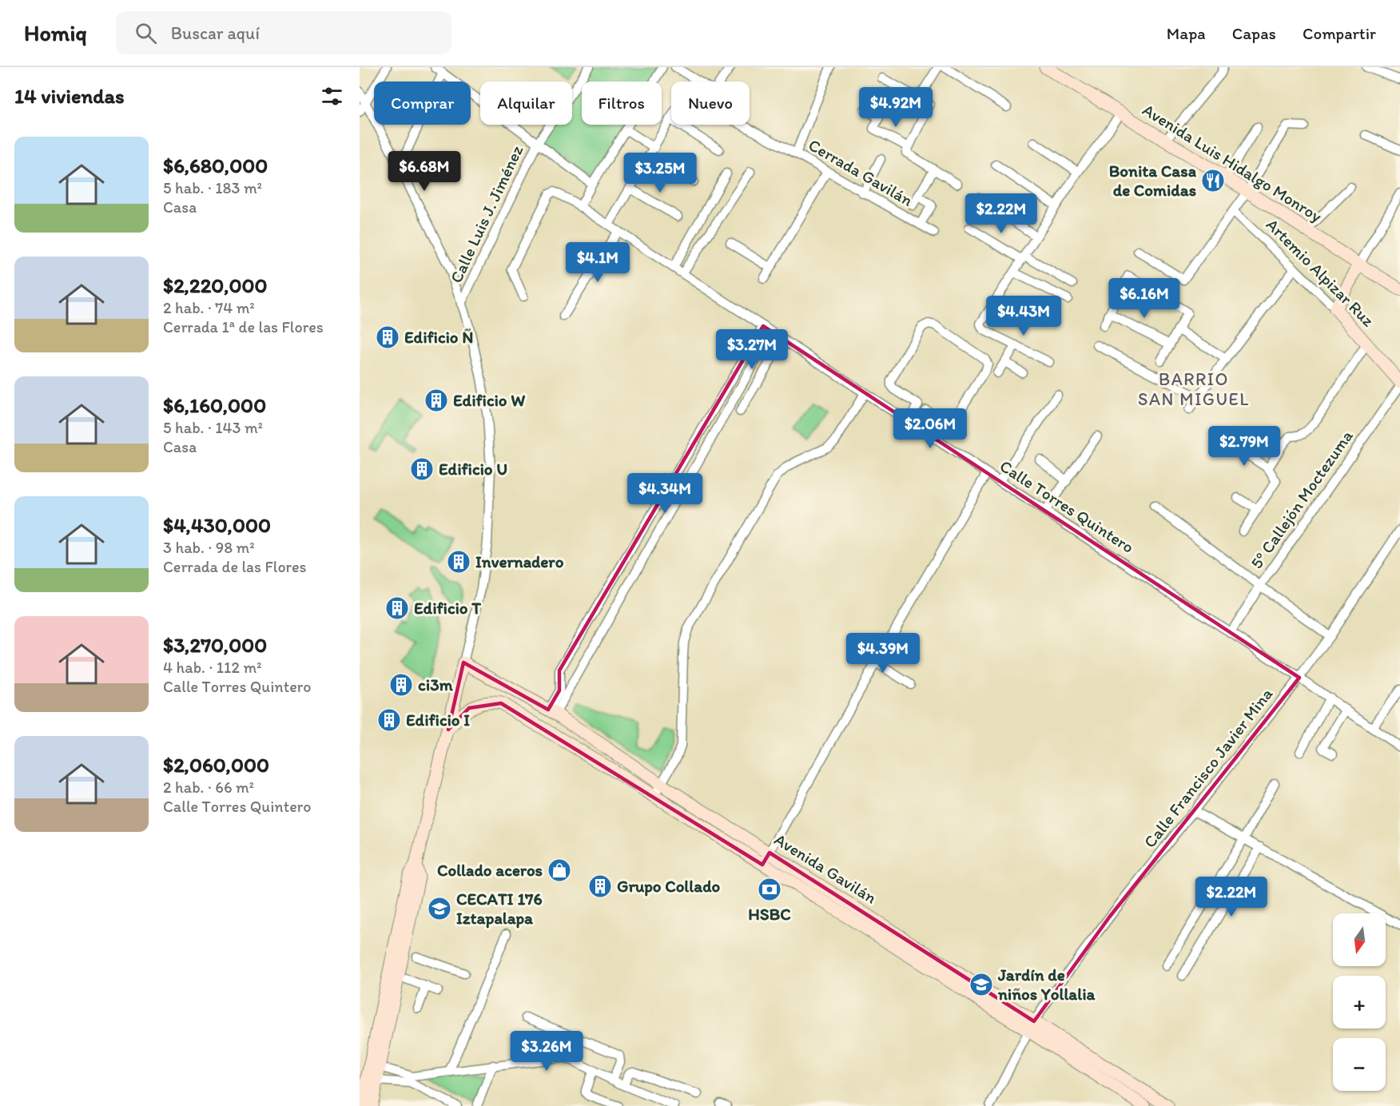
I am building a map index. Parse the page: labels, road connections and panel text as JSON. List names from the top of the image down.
{
  "streets": {
    "main road": ["Avenida Luis Hidalgo Monroy", "Artemio Alpizar Ruz", "Avenida Gavilán"],
    "street": [
      "Cerrada Gavilán",
      "Calle Luis J. Jiménez",
      "5º Callejón Moctezuma",
      "Calle Torres Quintero",
      "Calle Francisco Javier Mina"
    ]
  },
  "crossings": [
    ["5º Callejón Moctezuma", "Calle Torres Quintero"],
    ["Calle Torres Quintero", "Calle Francisco Javier Mina"],
    ["Calle Francisco Javier Mina", "Avenida Gavilán"]
  ],
  "districts": ["BARRIO SAN MIGUEL"],
  "places": {
    "restaurant": ["Bonita Casa de Comidas"],
    "building": [
      "Edificio Ñ",
      "Edificio W",
      "Edificio U",
      "Invernadero",
      "Edificio T",
      "ci3m",
      "Edificio I",
      "Grupo Collado"
    ],
    "shop": ["Collado aceros"],
    "bank": ["HSBC"],
    "school or university": ["CECATI 176 Iztapalapa", "Jardín de niños Yollalia"]
  },
  "north": "bottom",
  "page": {
    "header": "Homiq",
    "search": "Buscar aquí",
    "nav": ["Mapa", "Capas", "Compartir"],
    "heading": "14 viviendas",
    "chip": [
      "Comprar",
      "Alquilar",
      "Filtros",
      "Nuevo"
    ],
    "price": [
      "$4.92M",
      "$6.68M",
      "$3.25M",
      "$2.22M",
      "$4.1M",
      "$6.16M",
      "$4.43M",
      "$3.27M",
      "$2.06M",
      "$2.79M",
      "$4.34M",
      "$4.39M",
      "$2.22M",
      "$3.26M"
    ],
    "list": [
      {
        "name": "$6,680,000",
        "note": "5 hab. · 183 m² · Casa"
      },
      {
        "name": "$2,220,000",
        "note": "2 hab. · 74 m² · Cerrada 1ª de las Flores"
      },
      {
        "name": "$6,160,000",
        "note": "5 hab. · 143 m² · Casa"
      },
      {
        "name": "$4,430,000",
        "note": "3 hab. · 98 m² · Cerrada de las Flores"
      },
      {
        "name": "$3,270,000",
        "note": "4 hab. · 112 m² · Calle Torres Quintero"
      },
      {
        "name": "$2,060,000",
        "note": "2 hab. · 66 m² · Calle Torres Quintero"
      }
    ],
    "map_buttons": ["+", "−"]
  }
}
